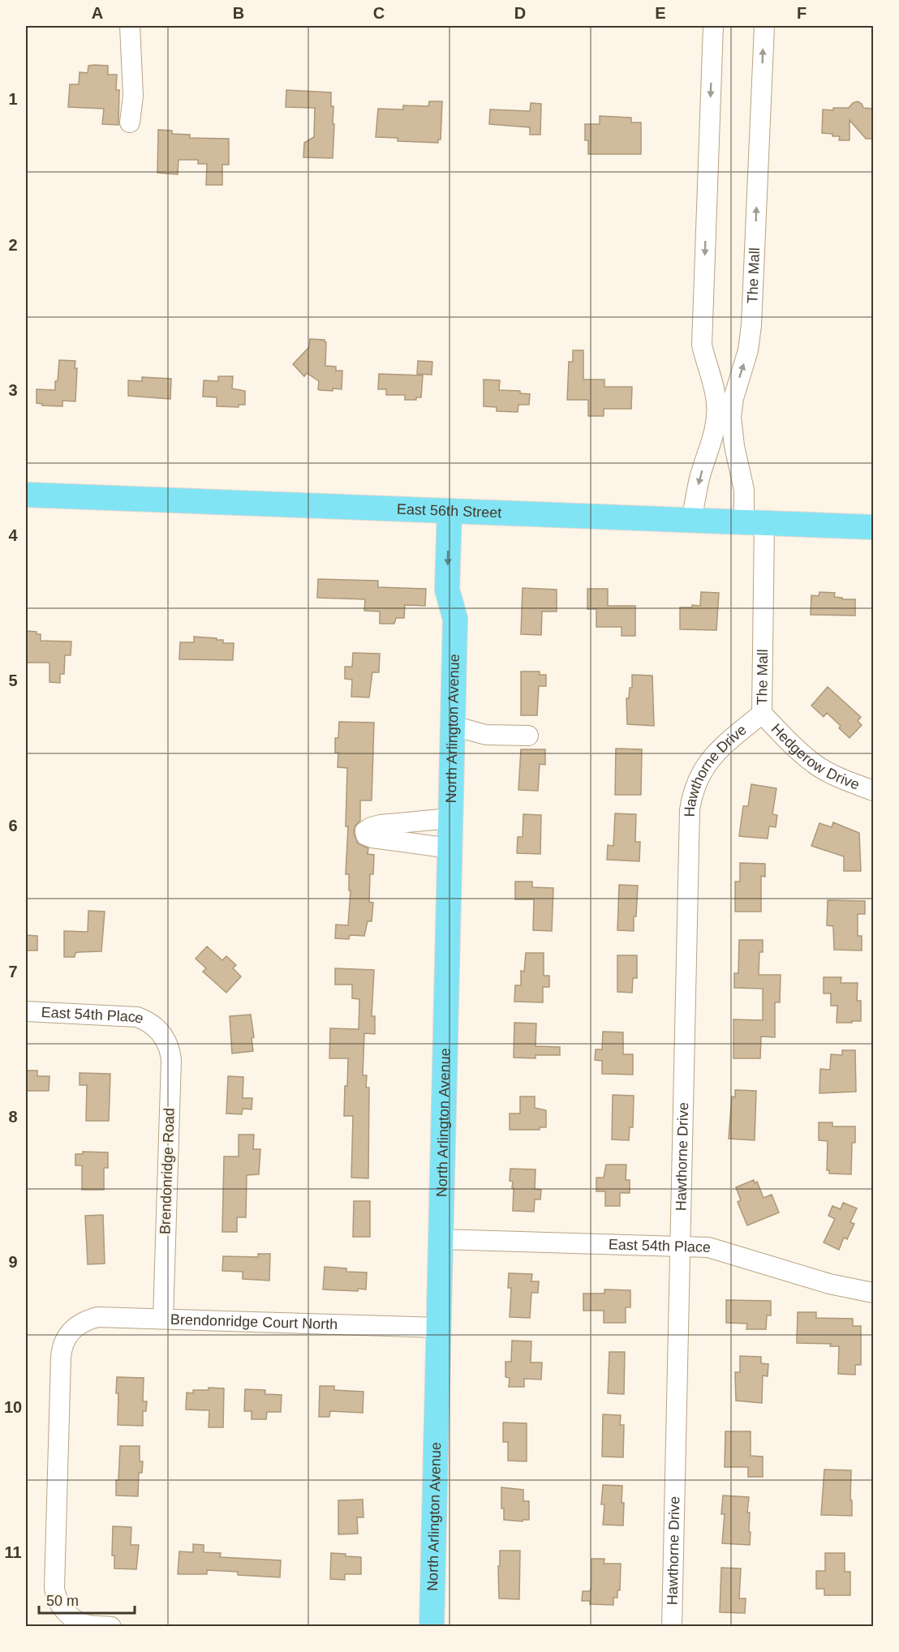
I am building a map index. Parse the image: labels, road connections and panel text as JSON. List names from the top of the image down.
{
  "streets": {
    "main road": ["East 56th Street", "North Arlington Avenue"],
    "street": [
      "The Mall",
      "Hedgerow Drive",
      "Hawthorne Drive",
      "East 54th Place",
      "Brendonridge Road",
      "Brendonridge Court North"
    ]
  },
  "crossings": [
    ["The Mall", "East 56th Street"],
    ["The Mall", "Hedgerow Drive"],
    ["The Mall", "Hawthorne Drive"],
    ["East 56th Street", "North Arlington Avenue"],
    ["North Arlington Avenue", "East 54th Place"],
    ["North Arlington Avenue", "Brendonridge Court North"],
    ["Hedgerow Drive", "Hawthorne Drive"],
    ["Hawthorne Drive", "East 54th Place"],
    ["East 54th Place", "Brendonridge Road"],
    ["Brendonridge Road", "Brendonridge Court North"]
  ],
  "scale_bar": "50 m",
  "grid": {
    "columns": [
      "A",
      "B",
      "C",
      "D",
      "E",
      "F"
    ],
    "rows": [
      "1",
      "2",
      "3",
      "4",
      "5",
      "6",
      "7",
      "8",
      "9",
      "10",
      "11"
    ]
  }
}
